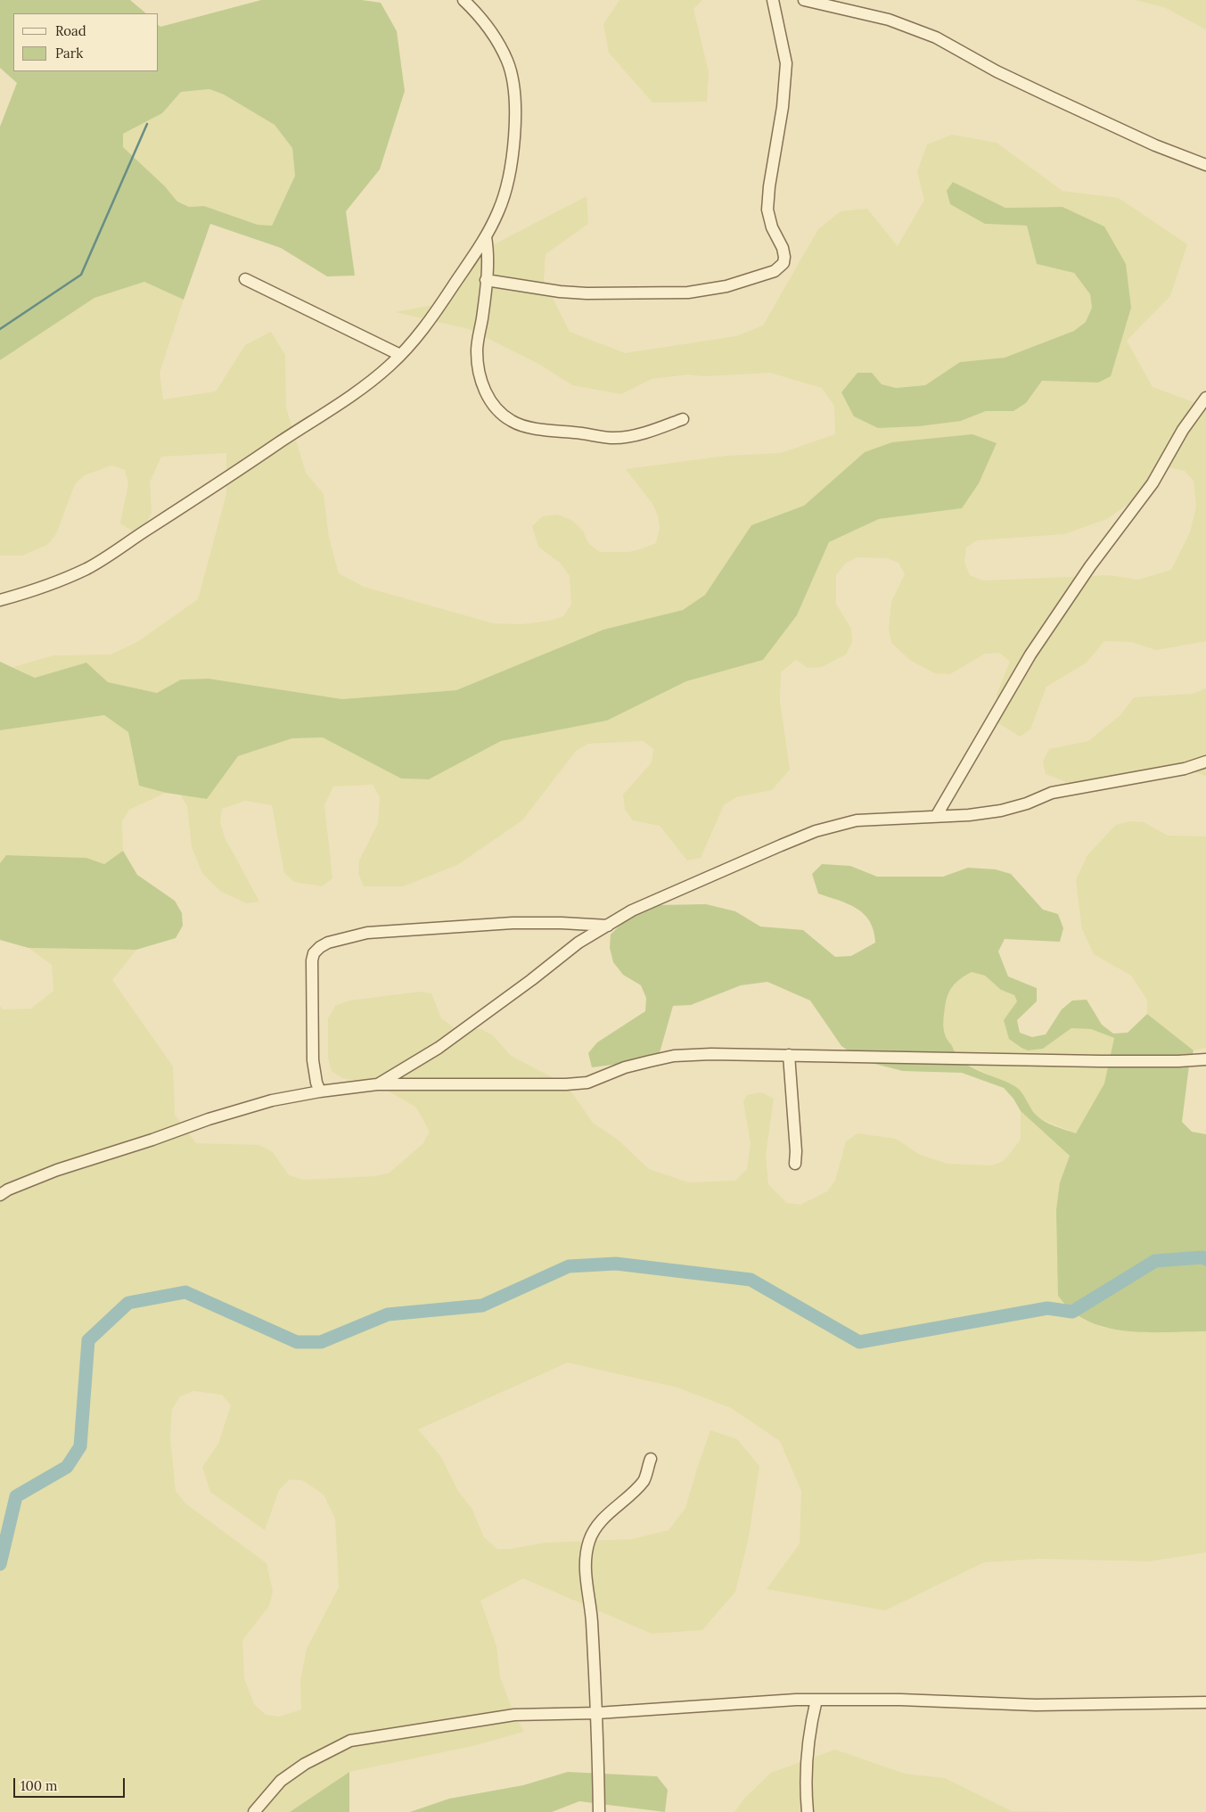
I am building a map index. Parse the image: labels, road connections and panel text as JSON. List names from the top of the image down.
{
  "legend": ["Road", "Park"],
  "scale_bar": "100 m"
}
